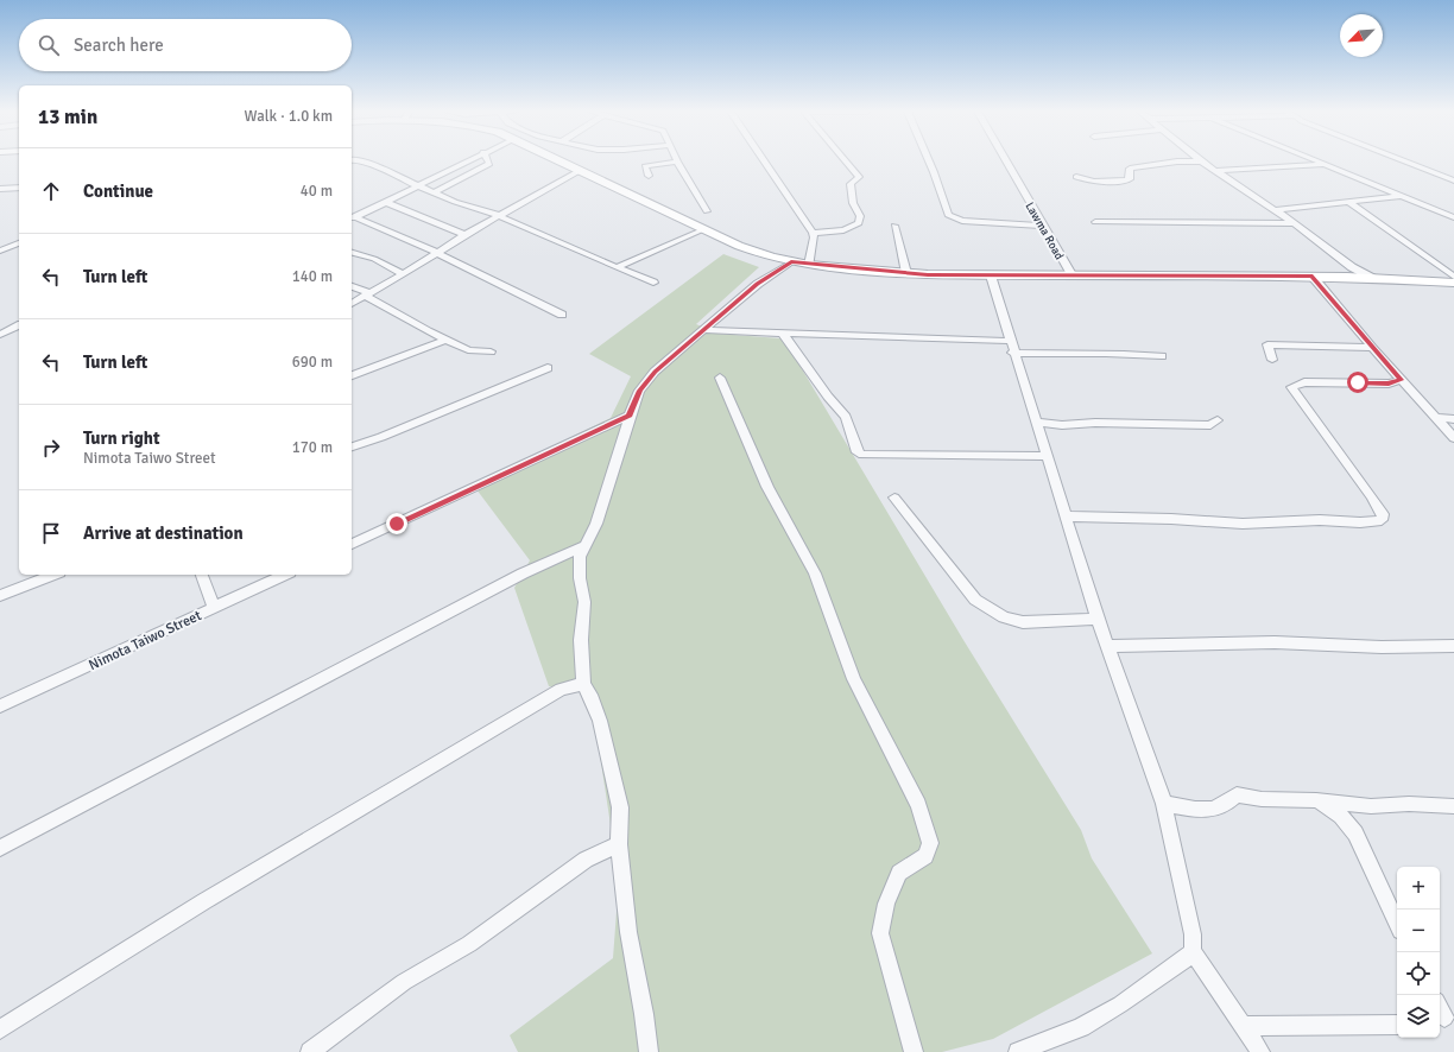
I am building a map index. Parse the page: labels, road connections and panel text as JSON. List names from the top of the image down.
{
  "streets": {
    "street": ["Lawma Road", "Nimota Taiwo Street"]
  },
  "north": "bottom left",
  "page": {
    "search": "Search here",
    "heading": ["13 min", "Walk · 1.0 km"],
    "list": [
      ["Continue", "40 m"],
      ["Turn left", "140 m"],
      ["Turn left", "690 m"],
      ["Turn right", "Nimota Taiwo Street", "170 m"],
      "Arrive at destination"
    ],
    "map_buttons": ["+", "−"]
  }
}
